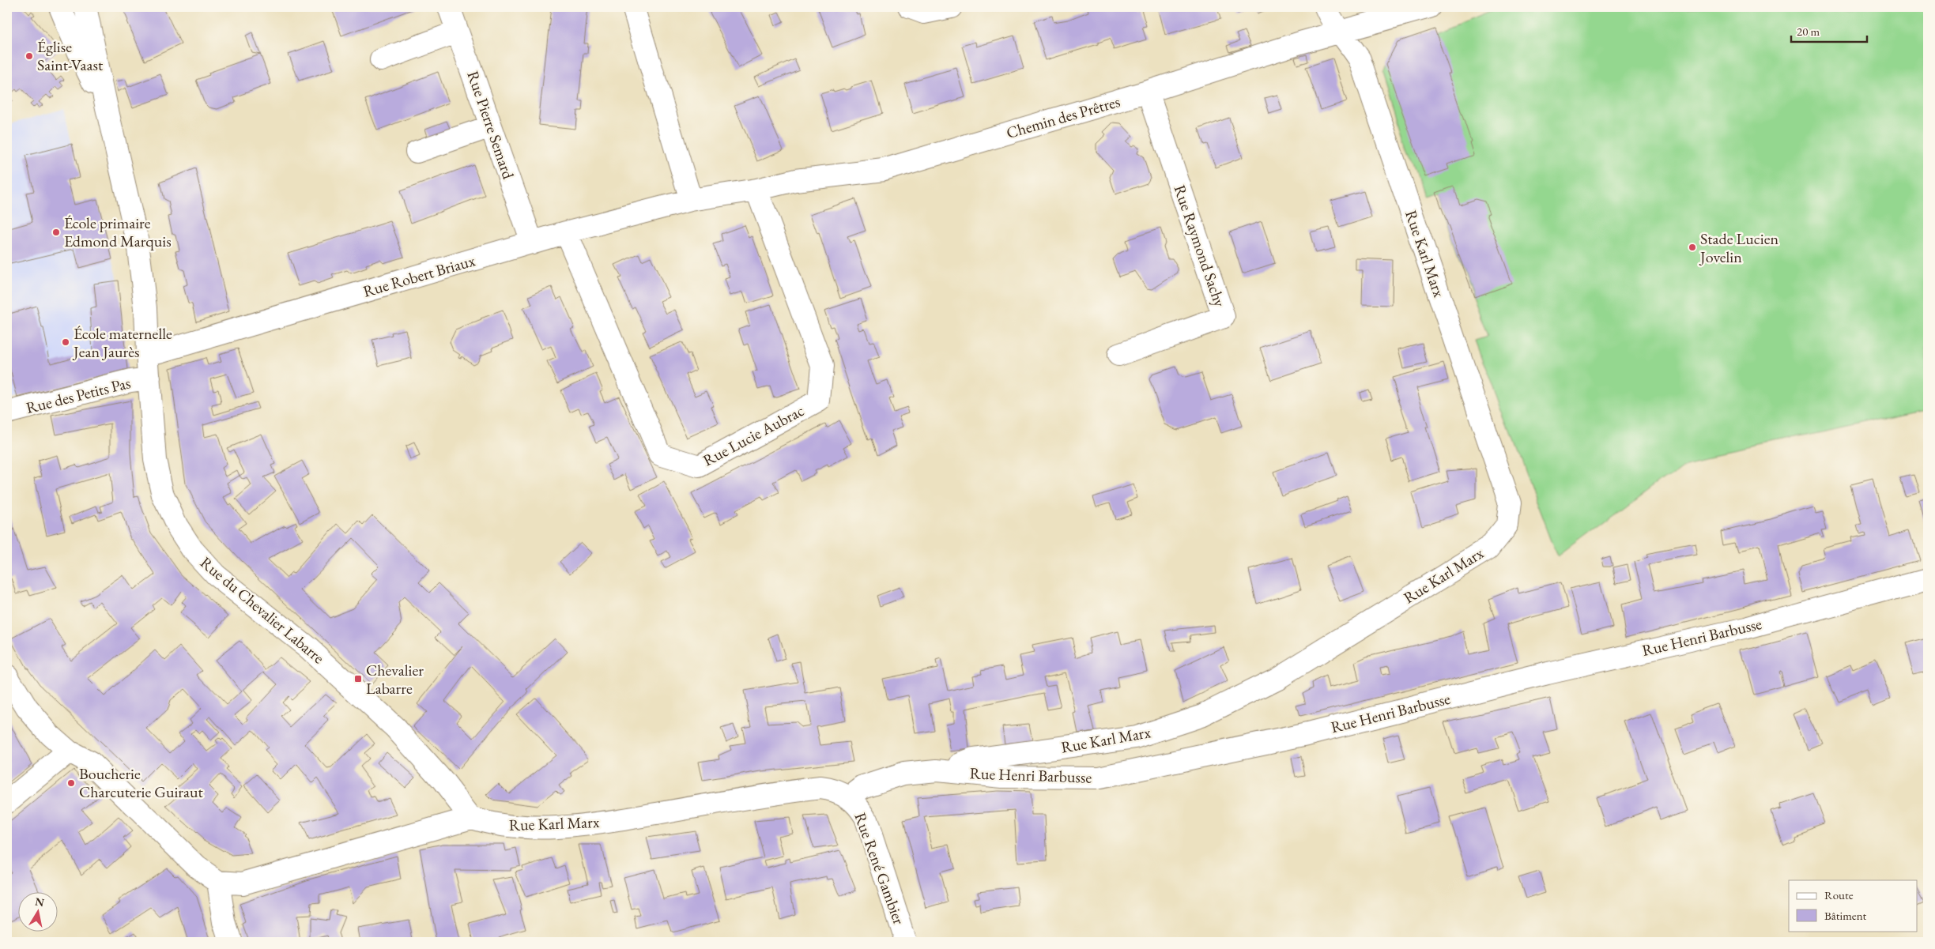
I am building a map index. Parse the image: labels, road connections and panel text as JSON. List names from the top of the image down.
{
  "streets": {
    "street": [
      "Chemin des Prêtres",
      "Rue Pierre Semard",
      "Rue Raymond Sachy",
      "Rue Karl Marx",
      "Rue Robert Briaux",
      "Rue des Petits Pas",
      "Rue Lucie Aubrac",
      "Rue du Chevalier Labarre",
      "Rue Henri Barbusse",
      "Rue René Gambier"
    ]
  },
  "crossings": [
    ["Chemin des Prêtres", "Rue Raymond Sachy"],
    ["Chemin des Prêtres", "Rue Karl Marx"],
    ["Chemin des Prêtres", "Rue Robert Briaux"],
    ["Chemin des Prêtres", "Rue Lucie Aubrac"],
    ["Rue Pierre Semard", "Rue Robert Briaux"],
    ["Rue Karl Marx", "Rue du Chevalier Labarre"],
    ["Rue Karl Marx", "Rue Henri Barbusse"],
    ["Rue Karl Marx", "Rue René Gambier"],
    ["Rue Robert Briaux", "Rue Lucie Aubrac"],
    ["Rue Robert Briaux", "Rue du Chevalier Labarre"],
    ["Rue des Petits Pas", "Rue du Chevalier Labarre"],
    ["Rue Henri Barbusse", "Rue René Gambier"]
  ],
  "places": {
    "other": [
      "Église Saint-Vaast",
      "École primaire Edmond Marquis",
      "Stade Lucien Jovelin",
      "École maternelle Jean Jaurès",
      "Boucherie Charcuterie Guiraut"
    ],
    "transit": ["Chevalier Labarre"]
  },
  "legend": ["Route", "Bâtiment"],
  "scale_bar": "20 m",
  "north": "top"
}
